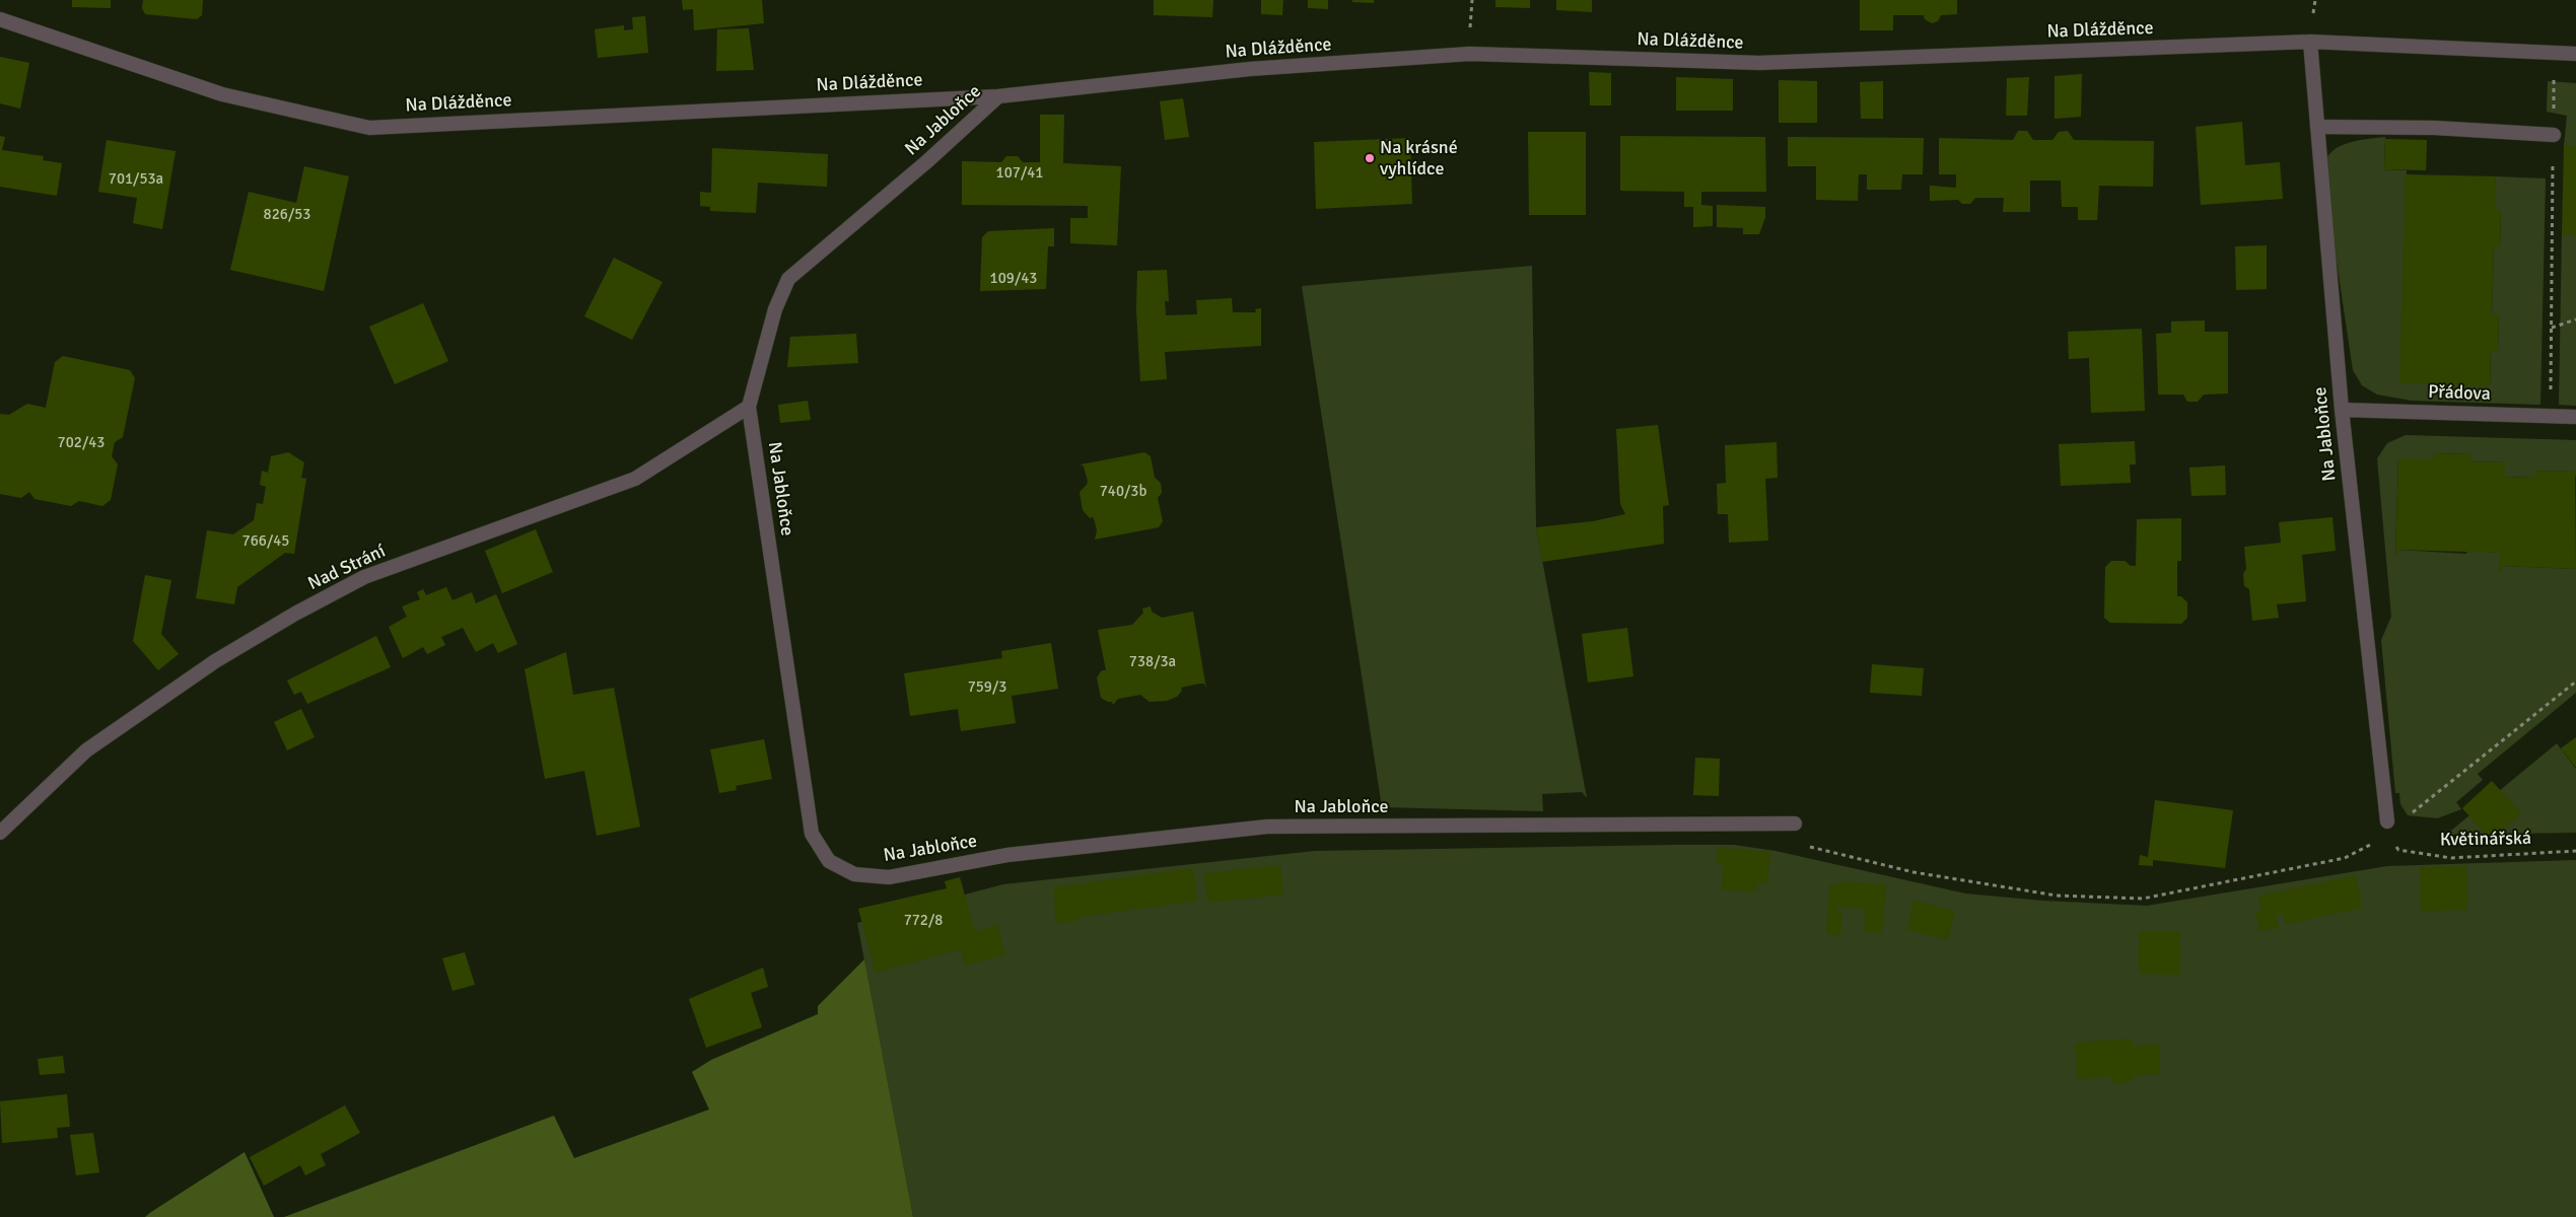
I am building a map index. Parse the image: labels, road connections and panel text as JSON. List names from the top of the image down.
{
  "streets": {
    "street": [
      "Na Dlážděnce",
      "Na Jabloňce",
      "Přádova",
      "Nad Strání"
    ],
    "path": ["Květinářská"]
  },
  "crossings": [
    ["Na Dlážděnce", "Na Jabloňce"],
    ["Na Jabloňce", "Přádova"],
    ["Na Jabloňce", "Nad Strání"]
  ],
  "places": ["Na krásné vyhlídce"],
  "house_numbers": [
    "107/41",
    "701/53a",
    "826/53",
    "109/43",
    "702/43",
    "740/3b",
    "766/45",
    "738/3a",
    "759/3",
    "772/8"
  ]
}
